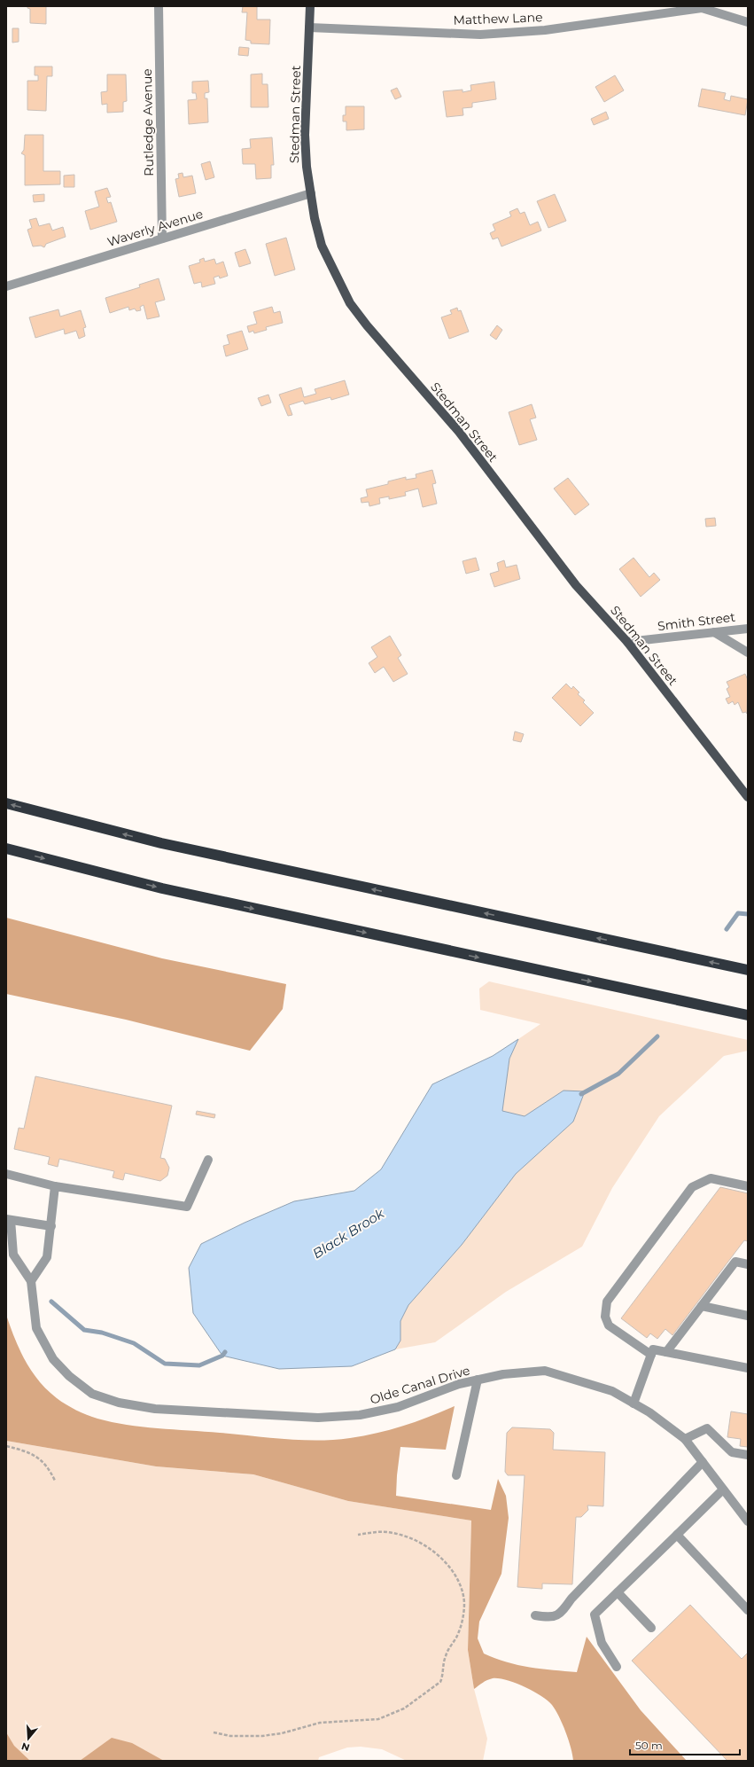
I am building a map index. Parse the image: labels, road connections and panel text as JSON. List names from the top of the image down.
{
  "streets": {
    "main road": ["Stedman Street"],
    "street": [
      "Matthew Lane",
      "Rutledge Avenue",
      "Waverly Avenue",
      "Smith Street",
      "Olde Canal Drive"
    ]
  },
  "crossings": [
    ["Matthew Lane", "Stedman Street"],
    ["Stedman Street", "Waverly Avenue"],
    ["Stedman Street", "Smith Street"],
    ["Rutledge Avenue", "Waverly Avenue"]
  ],
  "water": ["Black Brook"],
  "scale_bar": "50 m",
  "north": "bottom"
}
